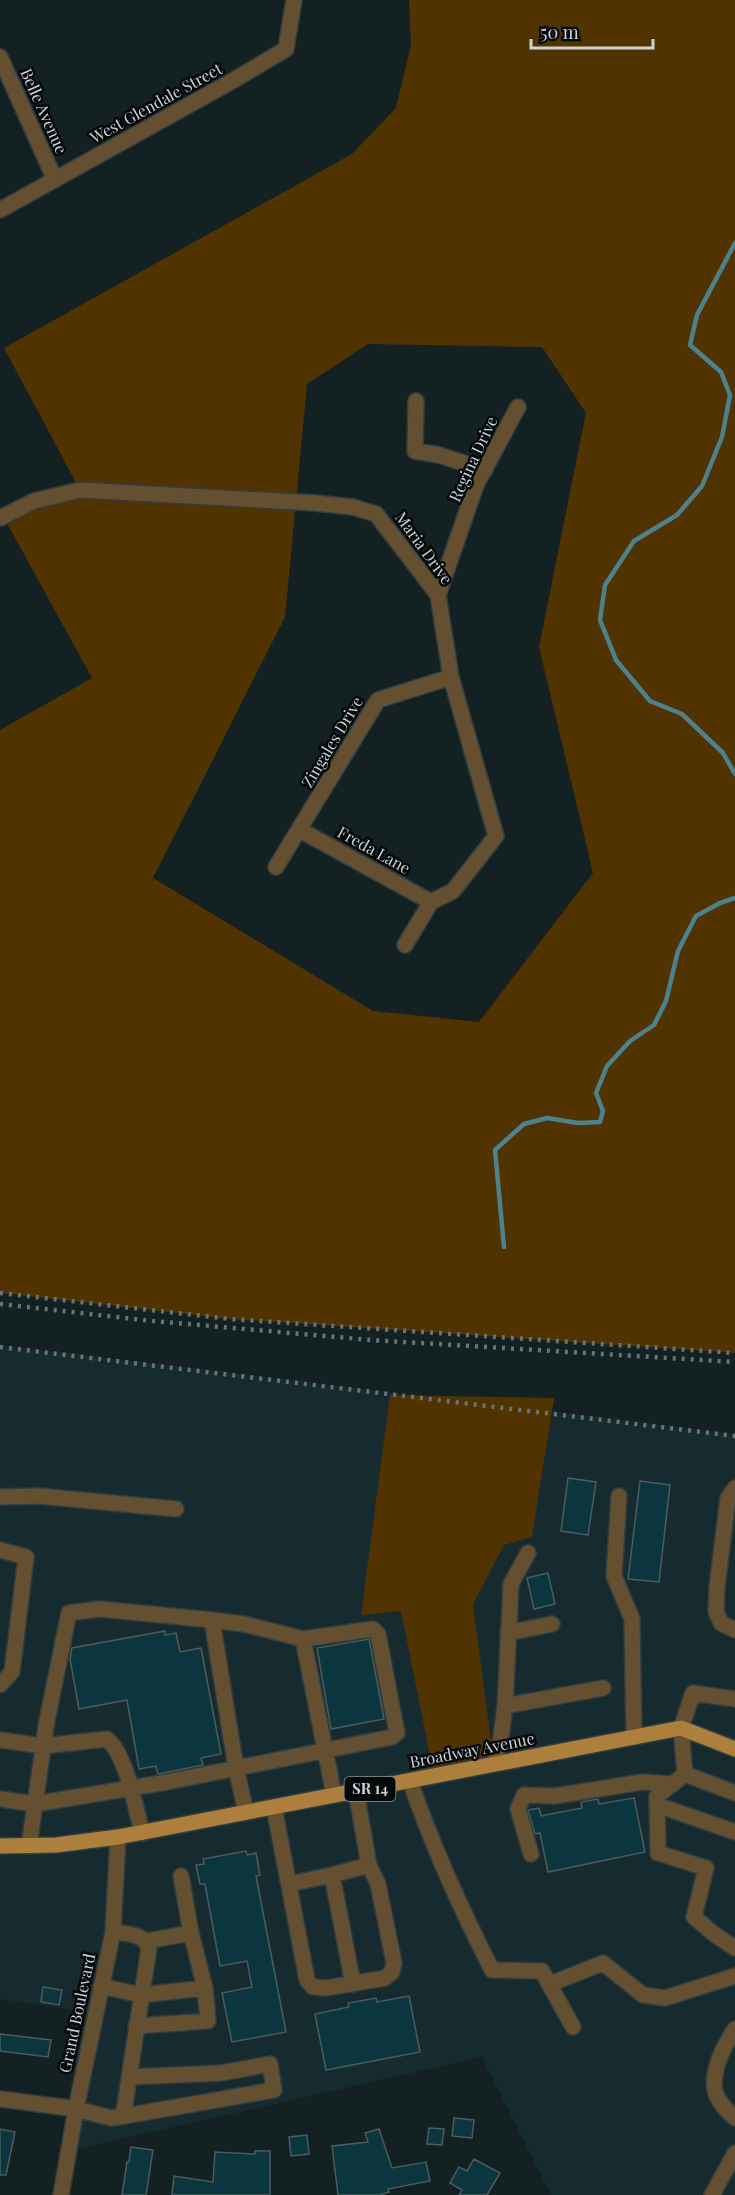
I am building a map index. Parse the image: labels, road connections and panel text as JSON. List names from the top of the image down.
{
  "streets": {
    "main road": ["Broadway Avenue", "SR 14"],
    "street": [
      "West Glendale Street",
      "Belle Avenue",
      "Regina Drive",
      "Maria Drive",
      "Zingales Drive",
      "Freda Lane",
      "Grand Boulevard"
    ]
  },
  "crossings": [
    ["West Glendale Street", "Belle Avenue"],
    ["Regina Drive", "Maria Drive"],
    ["Maria Drive", "Zingales Drive"],
    ["Maria Drive", "Freda Lane"],
    ["Zingales Drive", "Freda Lane"],
    ["Broadway Avenue", "Grand Boulevard"]
  ],
  "scale_bar": "50 m"
}
